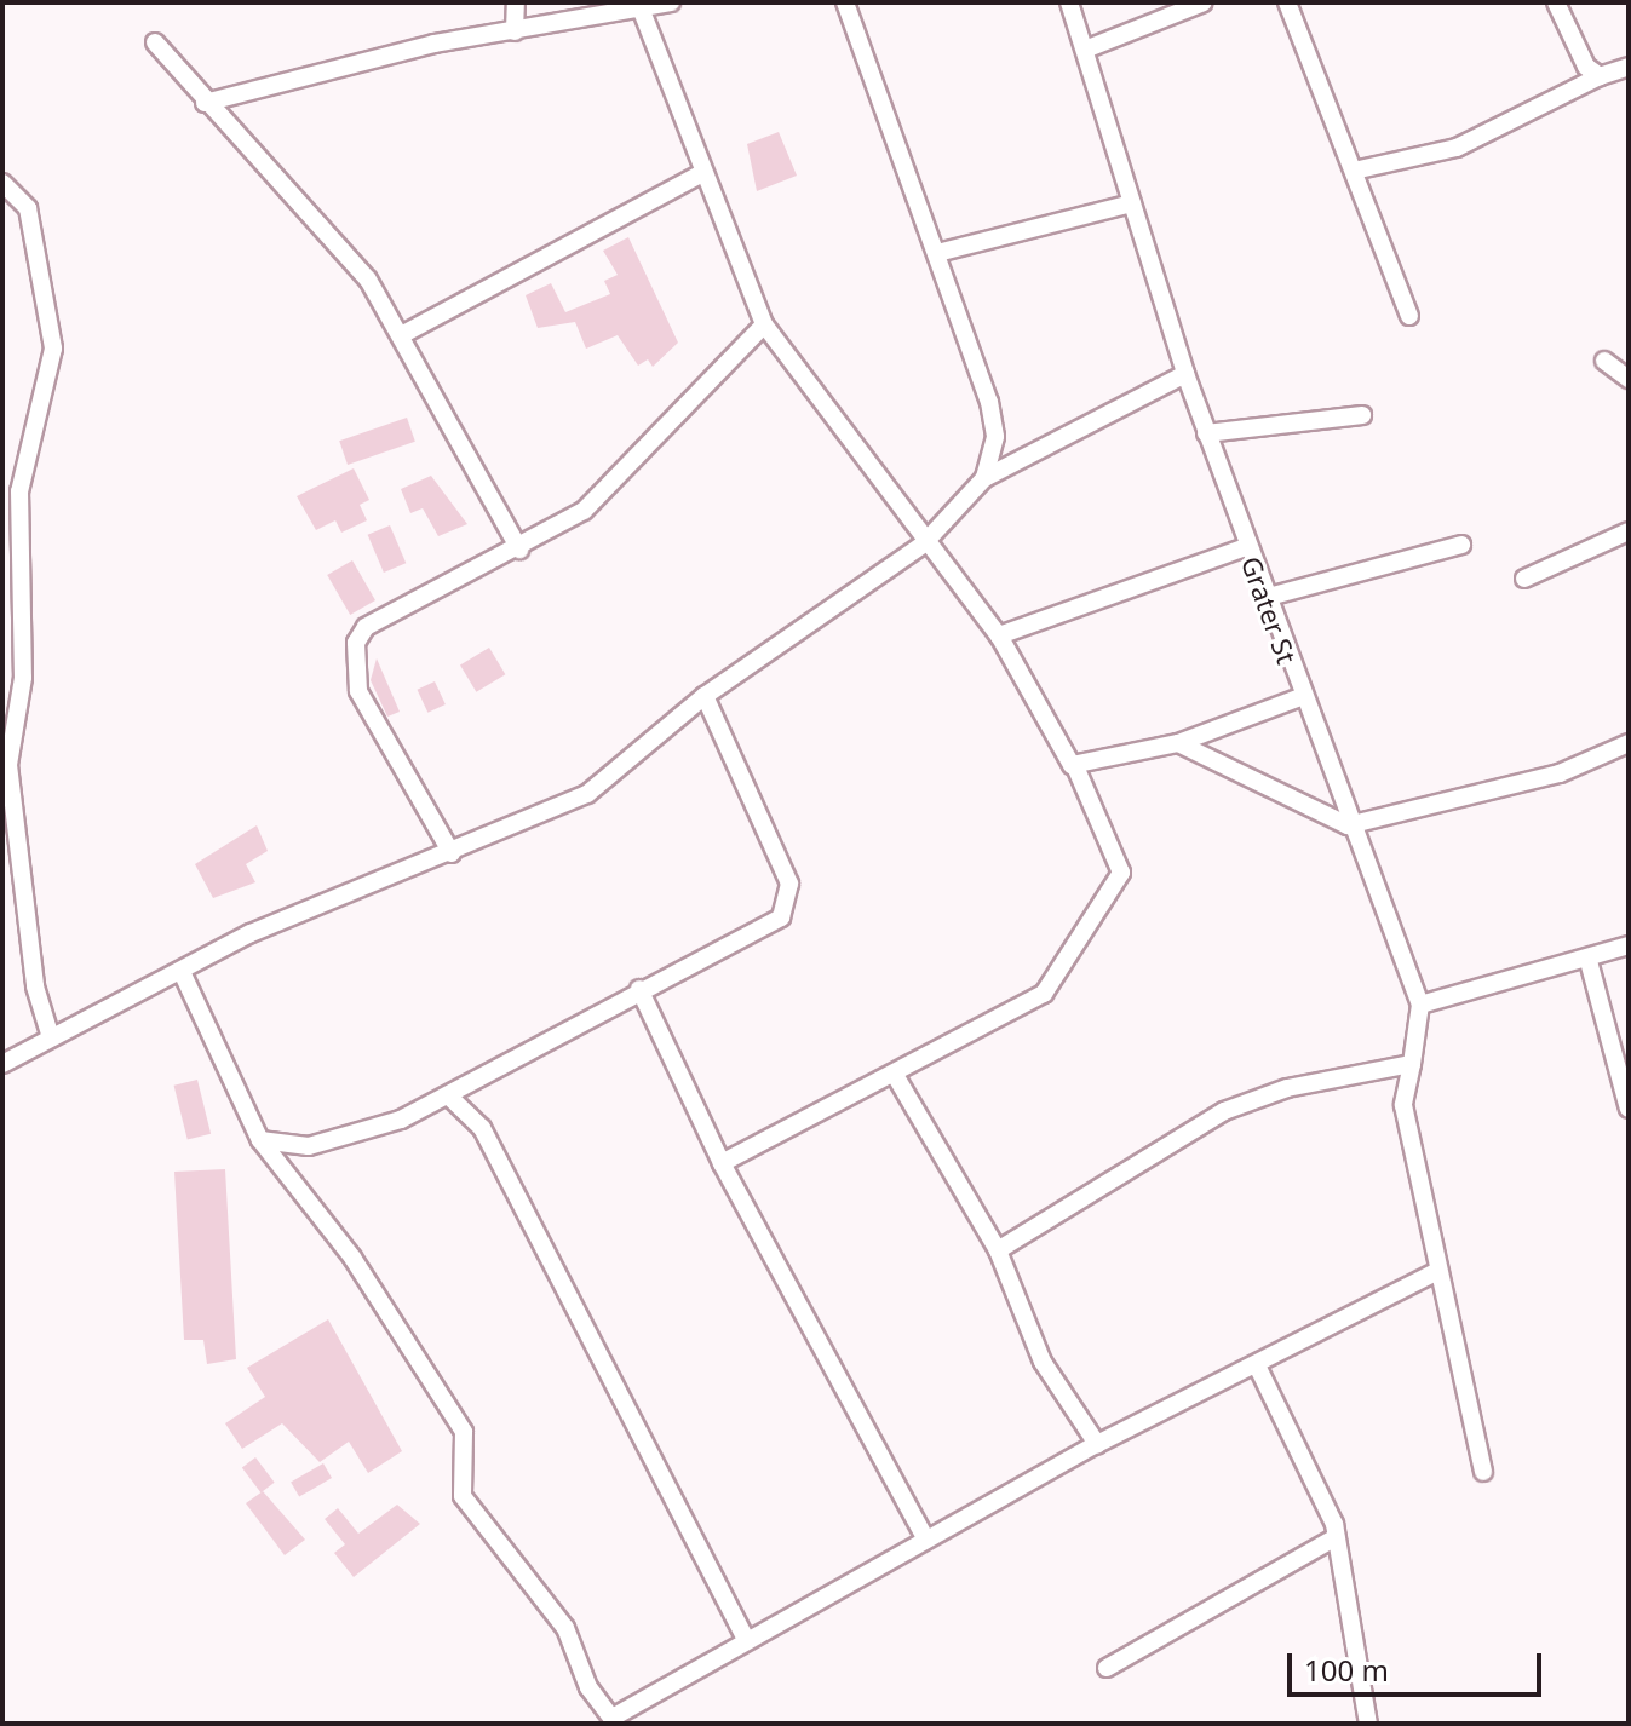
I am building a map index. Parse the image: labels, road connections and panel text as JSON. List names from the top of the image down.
{
  "streets": {
    "street": ["Grater St"]
  },
  "scale_bar": "100 m"
}
